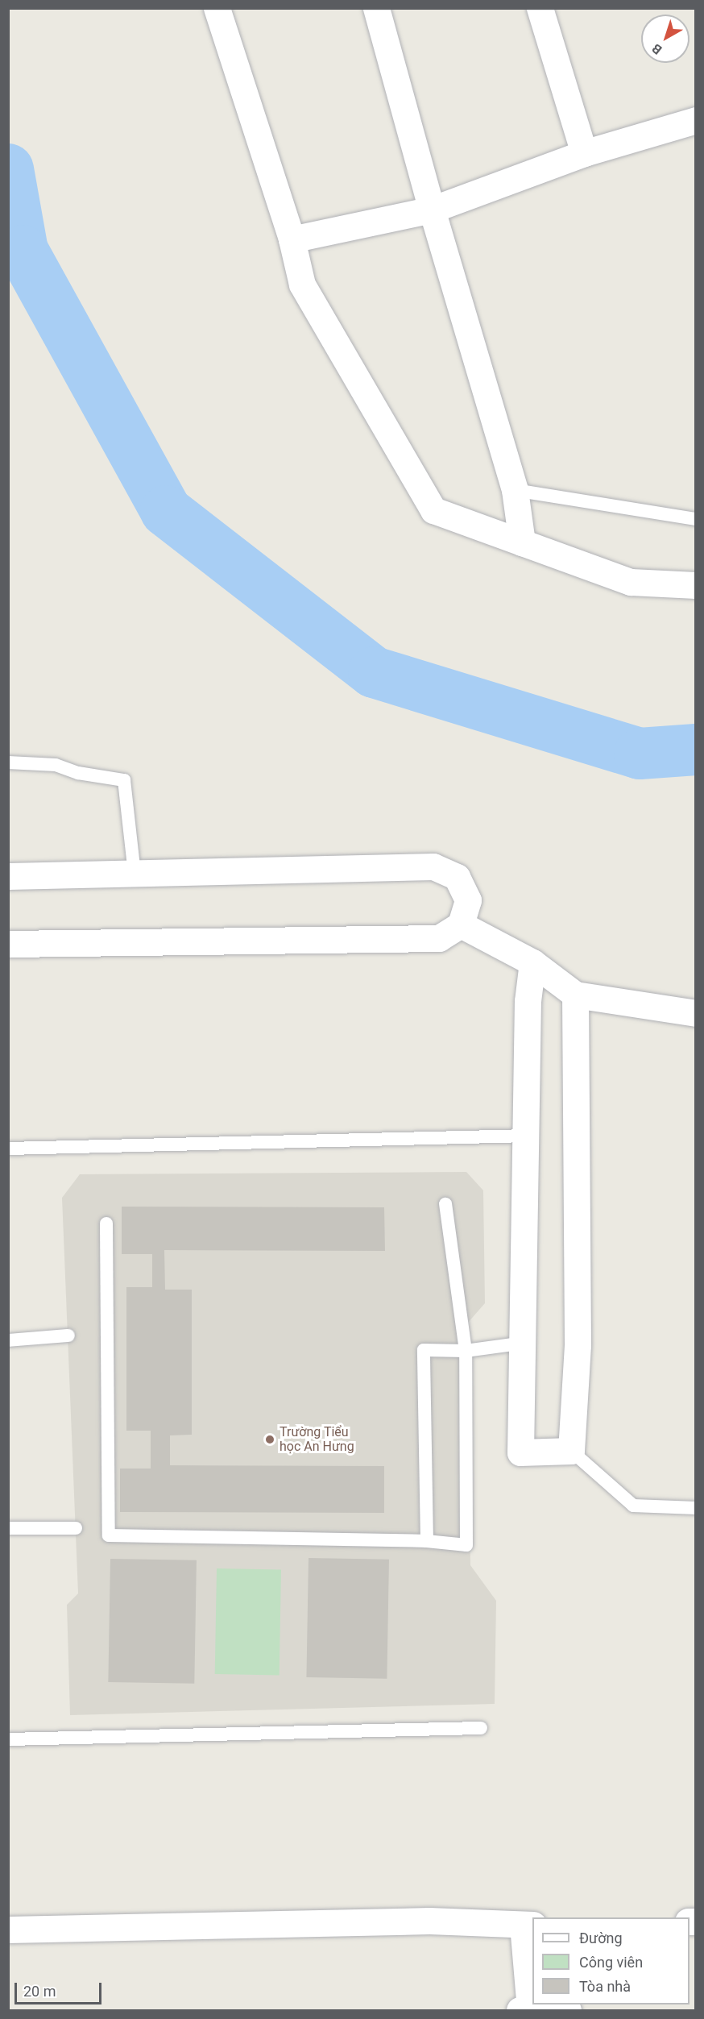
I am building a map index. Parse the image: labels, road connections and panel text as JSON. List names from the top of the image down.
{
  "places": ["Trường Tiểu học An Hưng"],
  "legend": ["Đường", "Công viên", "Tòa nhà"],
  "scale_bar": "20 m",
  "north": "bottom left"
}
